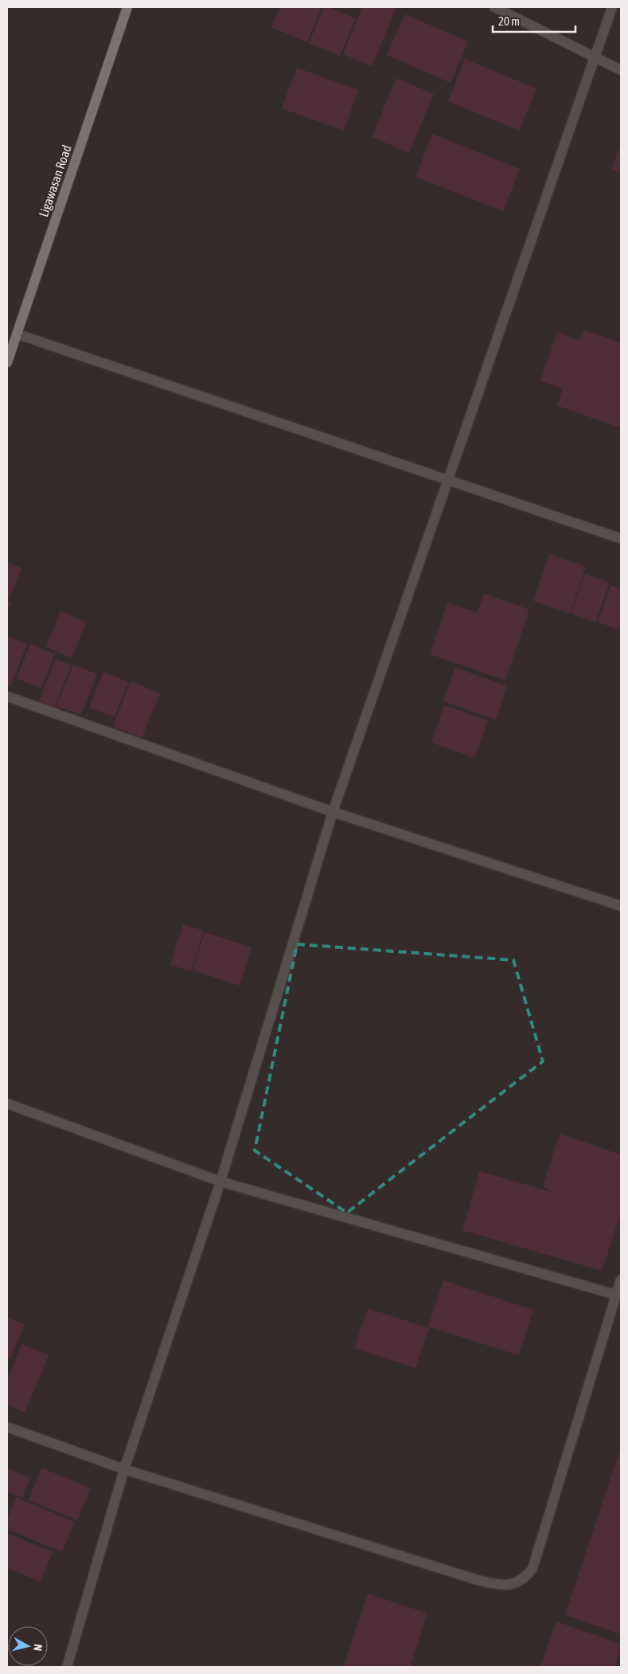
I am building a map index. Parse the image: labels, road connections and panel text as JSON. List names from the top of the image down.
{
  "streets": {
    "main road": ["Ligawasan Road"]
  },
  "scale_bar": "20 m",
  "north": "right"
}
